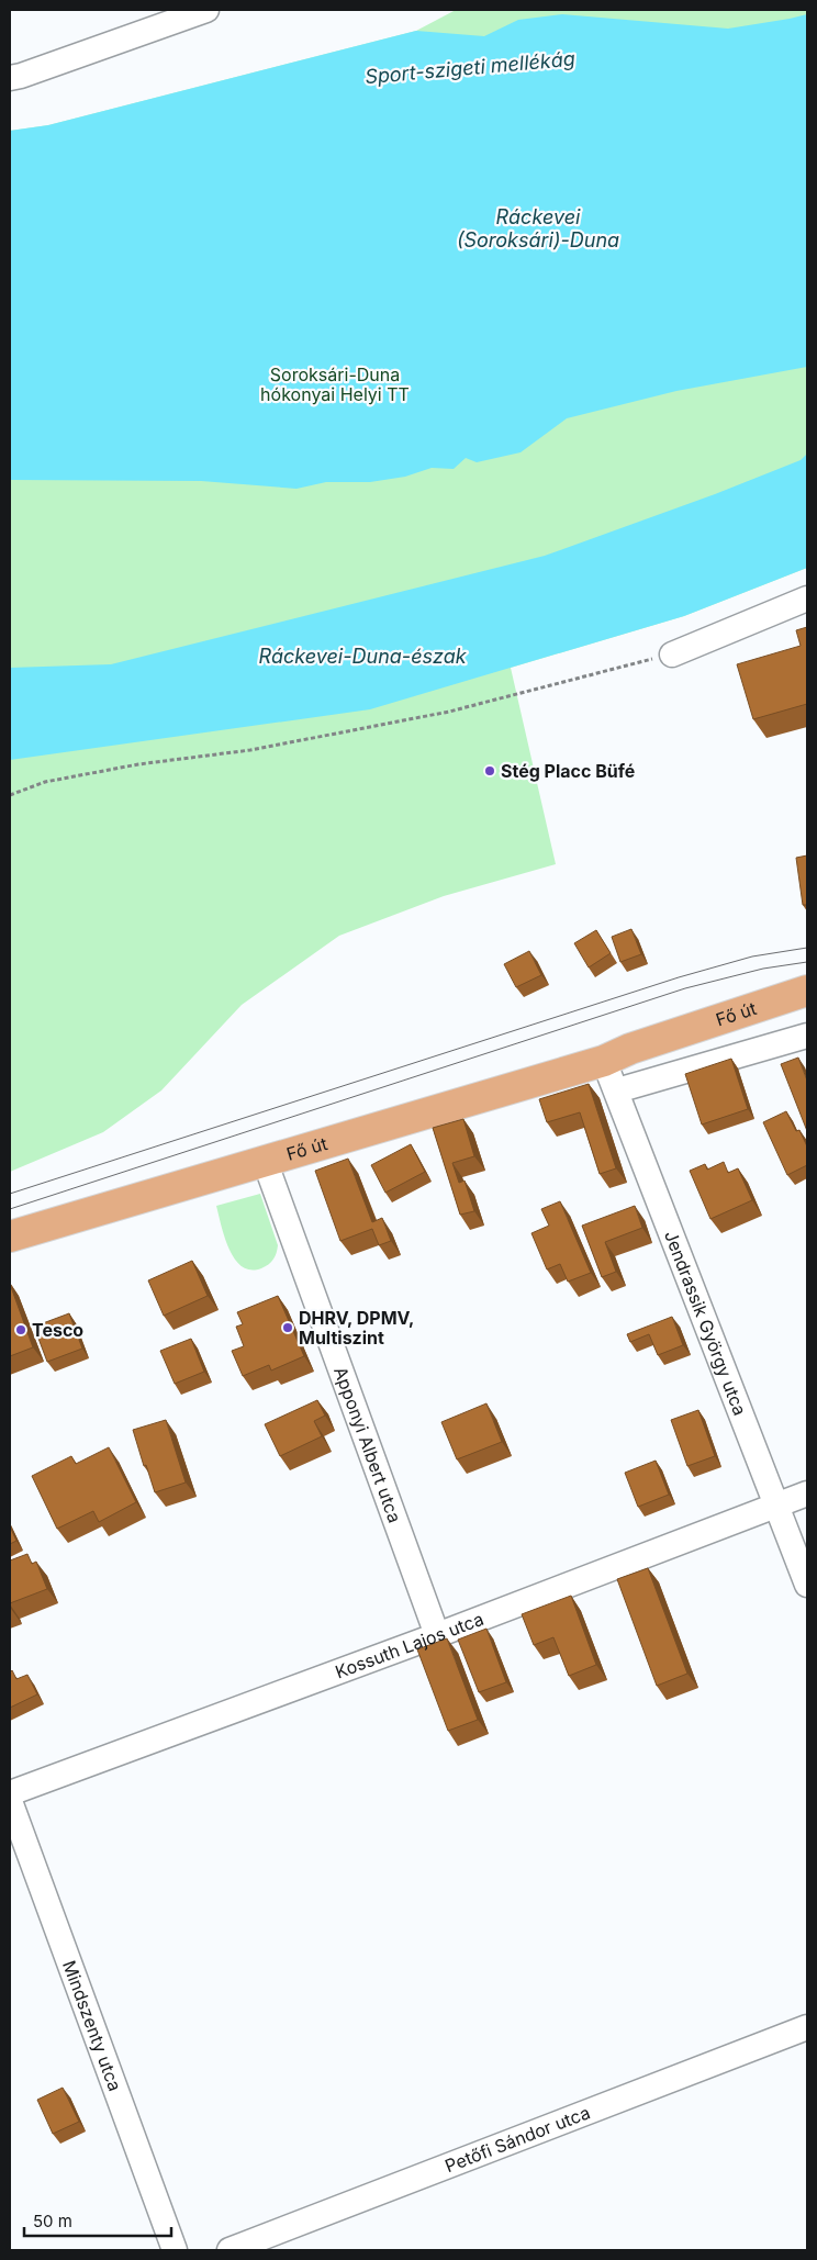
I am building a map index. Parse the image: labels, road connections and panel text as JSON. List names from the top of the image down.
{
  "streets": {
    "main road": ["Fő út"],
    "street": [
      "Jendrassik György utca",
      "Apponyi Albert utca",
      "Kossuth Lajos utca",
      "Mindszenty utca",
      "Petőfi Sándor utca"
    ]
  },
  "crossings": [
    ["Fő út", "Jendrassik György utca"],
    ["Fő út", "Apponyi Albert utca"],
    ["Jendrassik György utca", "Kossuth Lajos utca"],
    ["Apponyi Albert utca", "Kossuth Lajos utca"]
  ],
  "water": ["Sport-szigeti mellékág", "Ráckevei (Soroksári)-Duna", "Ráckevei-Duna-észak"],
  "parks": ["Soroksári-Duna hókonyai Helyi TT"],
  "places": ["Stég Placc Büfé", "DHRV, DPMV, Multiszint", "Tesco"],
  "scale_bar": "50 m"
}
